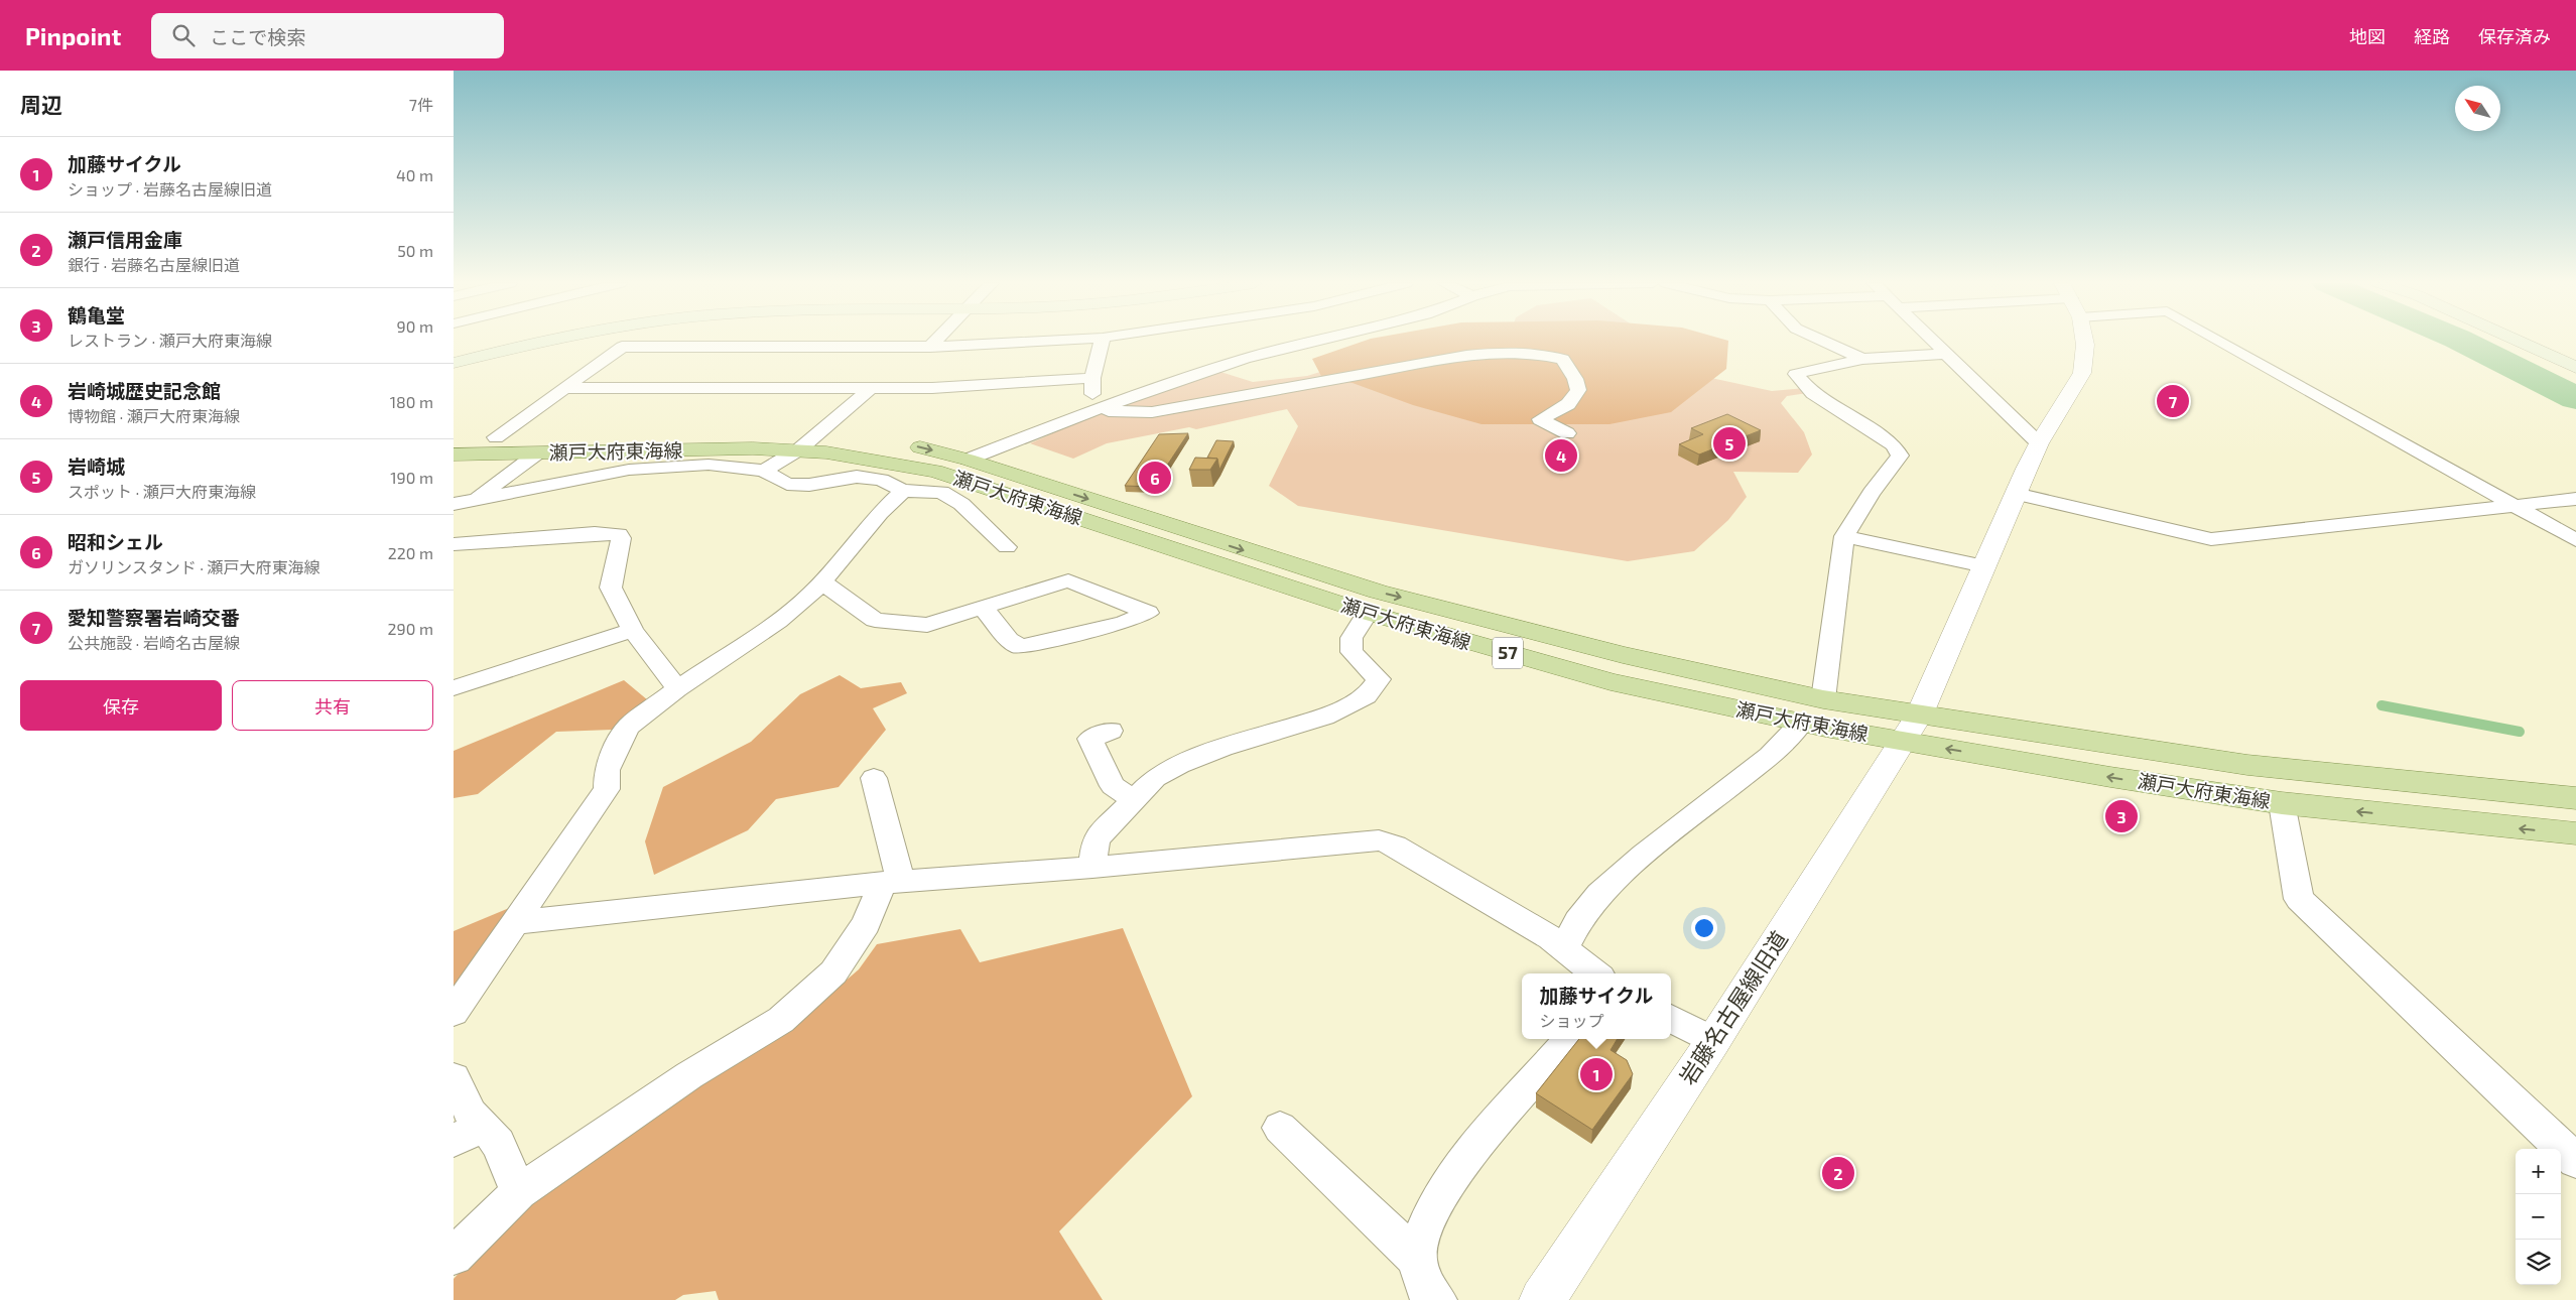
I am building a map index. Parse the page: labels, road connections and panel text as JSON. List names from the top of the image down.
{
  "streets": {
    "main road": ["瀬戸大府東海線", "57"],
    "street": ["岩藤名古屋線旧道"]
  },
  "crossings": [
    ["瀬戸大府東海線", "岩藤名古屋線旧道"]
  ],
  "north": "top left",
  "page": {
    "header": "Pinpoint",
    "search": "ここで検索",
    "nav": ["地図", "経路", "保存済み"],
    "heading": ["周辺", "7件"],
    "list": [
      {
        "mark": "1",
        "name": "加藤サイクル",
        "note": "ショップ · 岩藤名古屋線旧道",
        "value": "40 m"
      },
      {
        "mark": "2",
        "name": "瀬戸信用金庫",
        "note": "銀行 · 岩藤名古屋線旧道",
        "value": "50 m"
      },
      {
        "mark": "3",
        "name": "鶴亀堂",
        "note": "レストラン · 瀬戸大府東海線",
        "value": "90 m"
      },
      {
        "mark": "4",
        "name": "岩崎城歴史記念館",
        "note": "博物館 · 瀬戸大府東海線",
        "value": "180 m"
      },
      {
        "mark": "5",
        "name": "岩崎城",
        "note": "スポット · 瀬戸大府東海線",
        "value": "190 m"
      },
      {
        "mark": "6",
        "name": "昭和シェル",
        "note": "ガソリンスタンド · 瀬戸大府東海線",
        "value": "220 m"
      },
      {
        "mark": "7",
        "name": "愛知警察署岩崎交番",
        "note": "公共施設 · 岩崎名古屋線",
        "value": "290 m"
      }
    ],
    "pins": [
      "7",
      "5",
      "4",
      "6",
      "3",
      "1",
      "2"
    ],
    "buttons": ["保存", "共有"],
    "popup": ["加藤サイクル", "ショップ"],
    "map_buttons": ["+", "−"]
  }
}
